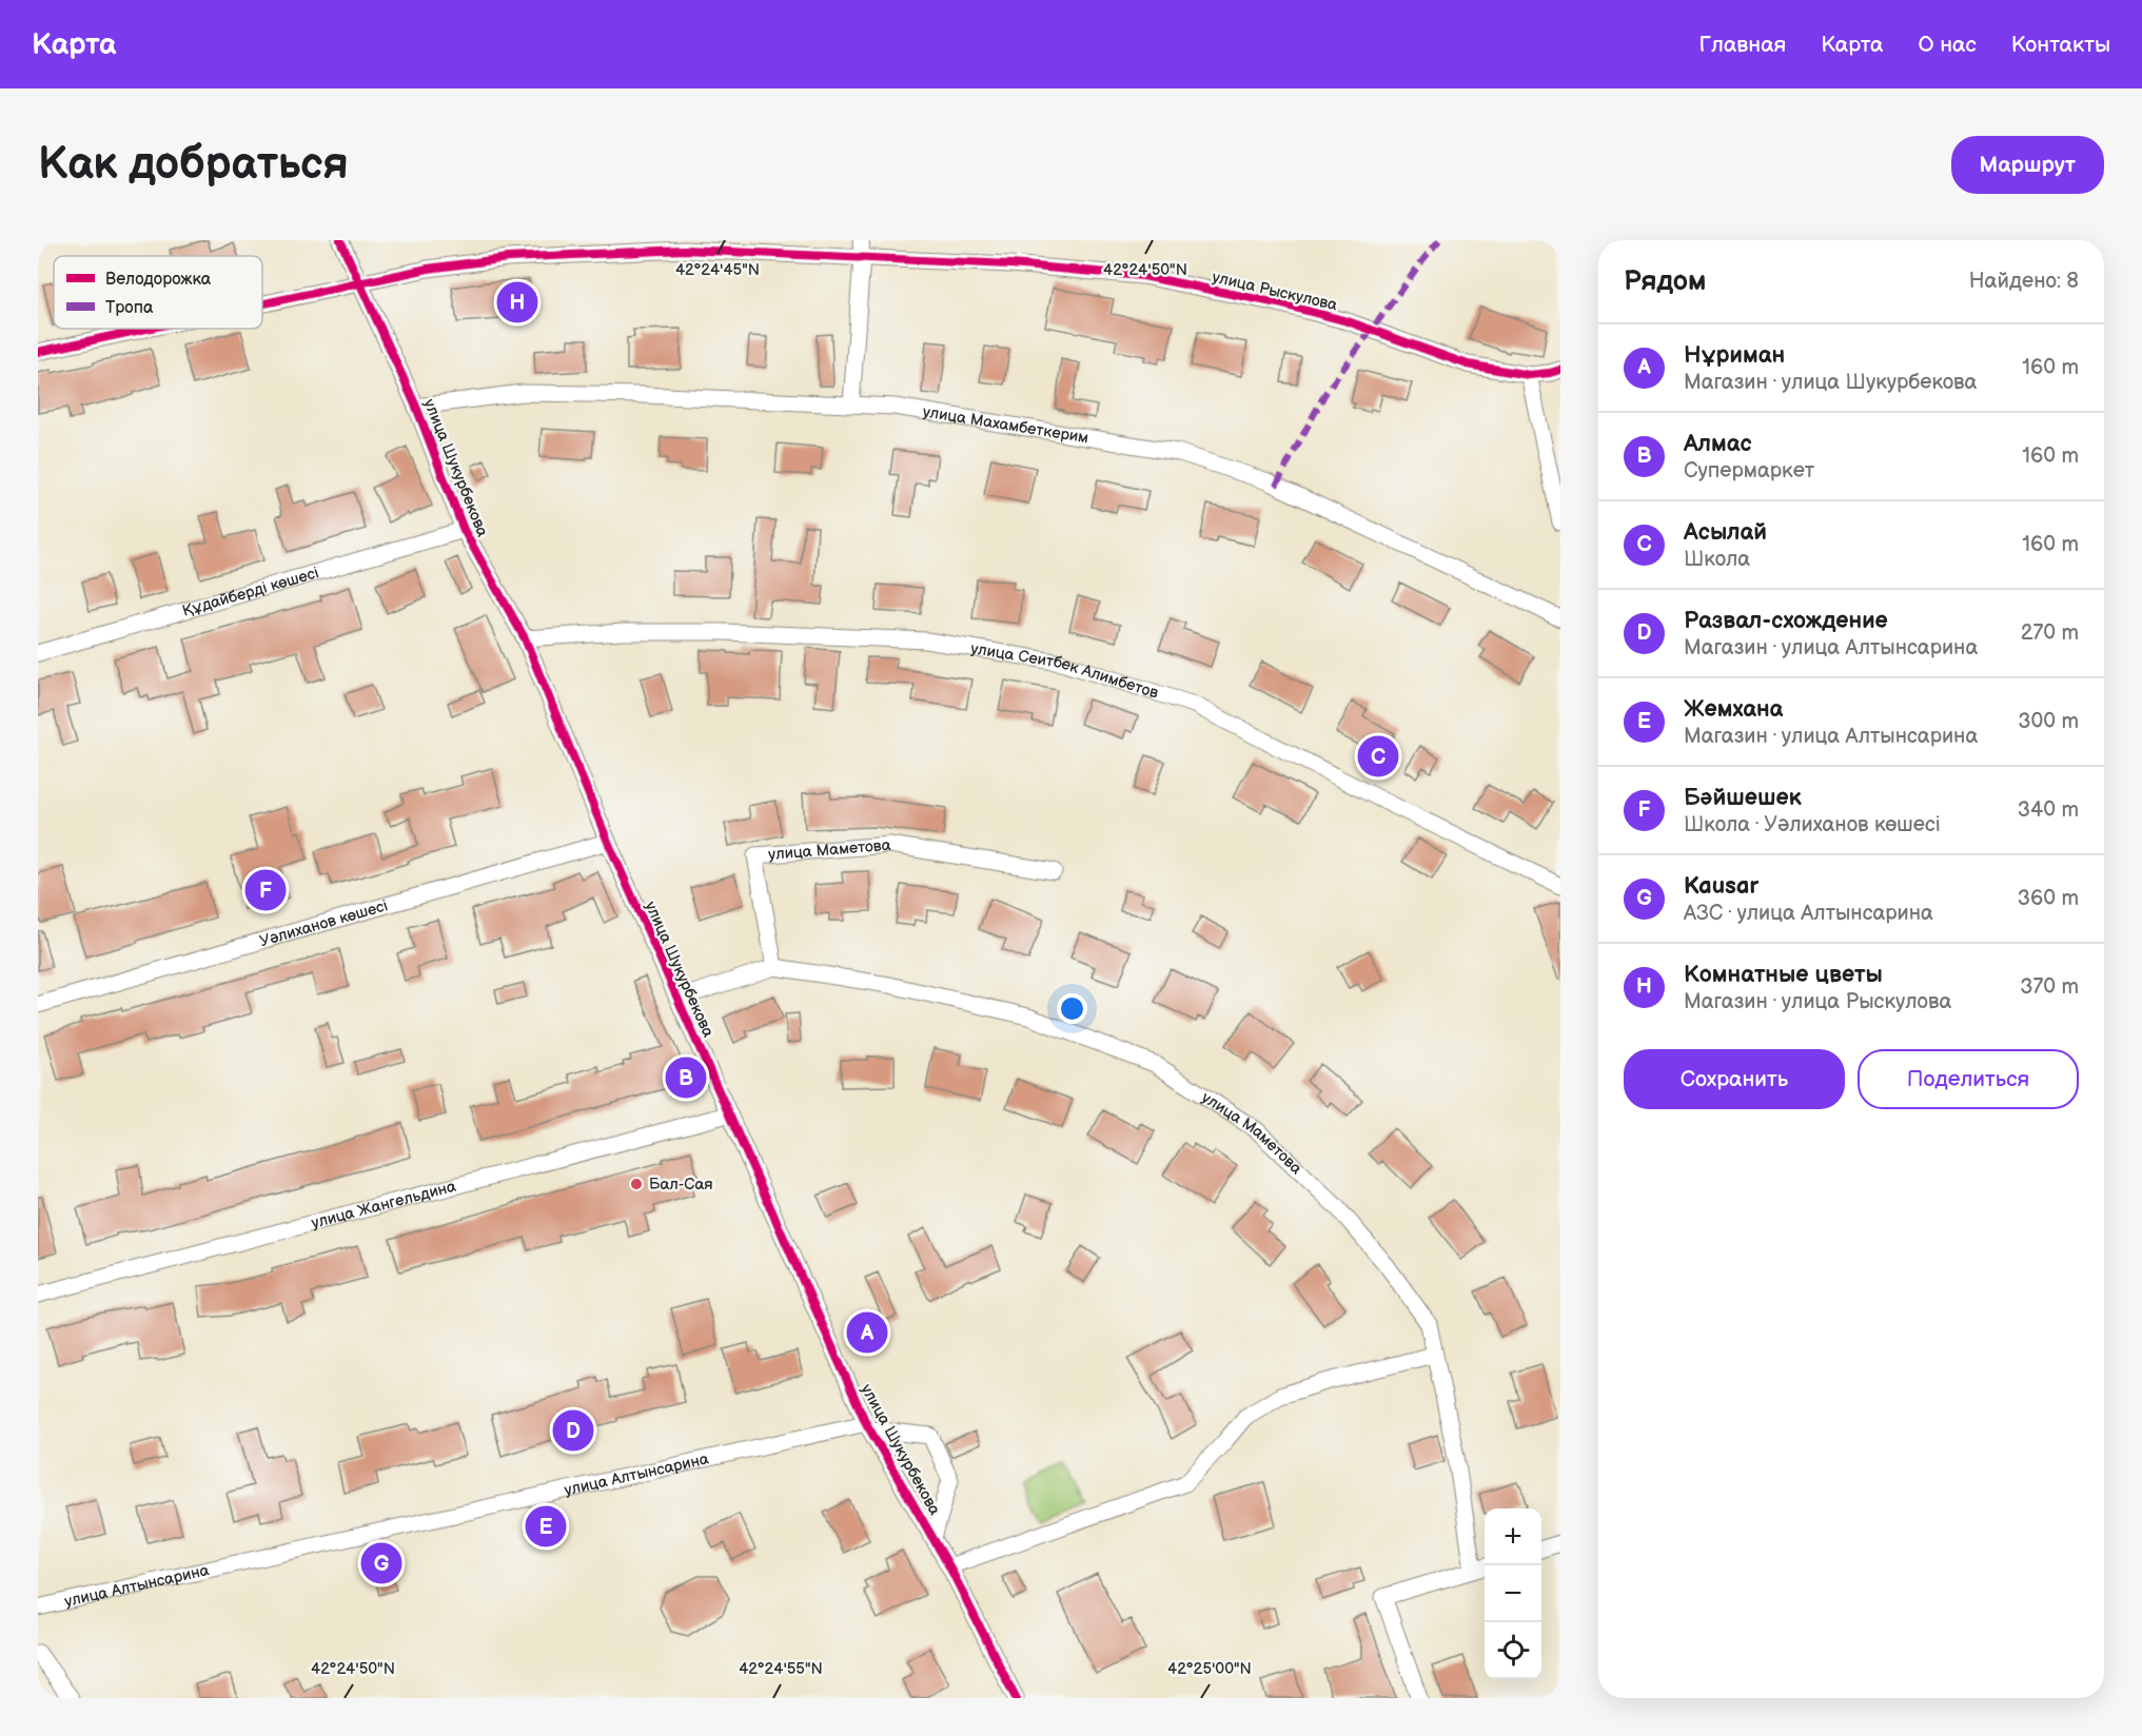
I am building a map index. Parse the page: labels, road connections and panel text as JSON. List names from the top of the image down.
{
  "streets": {
    "street": [
      "улица Рыскулова",
      "улица Махамбеткерим",
      "улица Шукурбекова",
      "Құдайберді көшесі",
      "улица Сеитбек Алимбетов",
      "улица Маметова",
      "Уәлиханов көшесі",
      "улица Жангельдина",
      "улица Алтынсарина"
    ]
  },
  "crossings": [
    ["улица Рыскулова", "улица Шукурбекова"],
    ["улица Махамбеткерим", "улица Шукурбекова"],
    ["улица Шукурбекова", "Құдайберді көшесі"],
    ["улица Шукурбекова", "улица Сеитбек Алимбетов"],
    ["улица Шукурбекова", "улица Маметова"],
    ["улица Шукурбекова", "Уәлиханов көшесі"],
    ["улица Шукурбекова", "улица Жангельдина"],
    ["улица Шукурбекова", "улица Алтынсарина"]
  ],
  "places": ["Бал-Сая"],
  "legend": ["Велодорожка", "Тропа"],
  "page": {
    "header": "Карта",
    "nav": [
      "Главная",
      "Карта",
      "О нас",
      "Контакты"
    ],
    "buttons": [
      "Маршрут",
      ["Сохранить", "Поделиться"]
    ],
    "title": "Как добраться",
    "heading": ["Рядом", "Найдено: 8"],
    "pins": [
      "H",
      "C",
      "F",
      "B",
      "A",
      "D",
      "E",
      "G"
    ],
    "list": [
      {
        "mark": "A",
        "name": "Нұриман",
        "note": "Магазин · улица Шукурбекова",
        "value": "160 m"
      },
      {
        "mark": "B",
        "name": "Алмас",
        "note": "Супермаркет",
        "value": "160 m"
      },
      {
        "mark": "C",
        "name": "Асылай",
        "note": "Школа",
        "value": "160 m"
      },
      {
        "mark": "D",
        "name": "Развал-схождение",
        "note": "Магазин · улица Алтынсарина",
        "value": "270 m"
      },
      {
        "mark": "E",
        "name": "Жемхана",
        "note": "Магазин · улица Алтынсарина",
        "value": "300 m"
      },
      {
        "mark": "F",
        "name": "Бәйшешек",
        "note": "Школа · Уәлиханов көшесі",
        "value": "340 m"
      },
      {
        "mark": "G",
        "name": "Kausar",
        "note": "АЗС · улица Алтынсарина",
        "value": "360 m"
      },
      {
        "mark": "H",
        "name": "Комнатные цветы",
        "note": "Магазин · улица Рыскулова",
        "value": "370 m"
      }
    ],
    "map_buttons": ["+", "−"]
  },
  "coordinates": [
    "42°24'45\"N",
    "42°24'50\"N",
    "42°24'55\"N",
    "42°25'00\"N"
  ]
}
